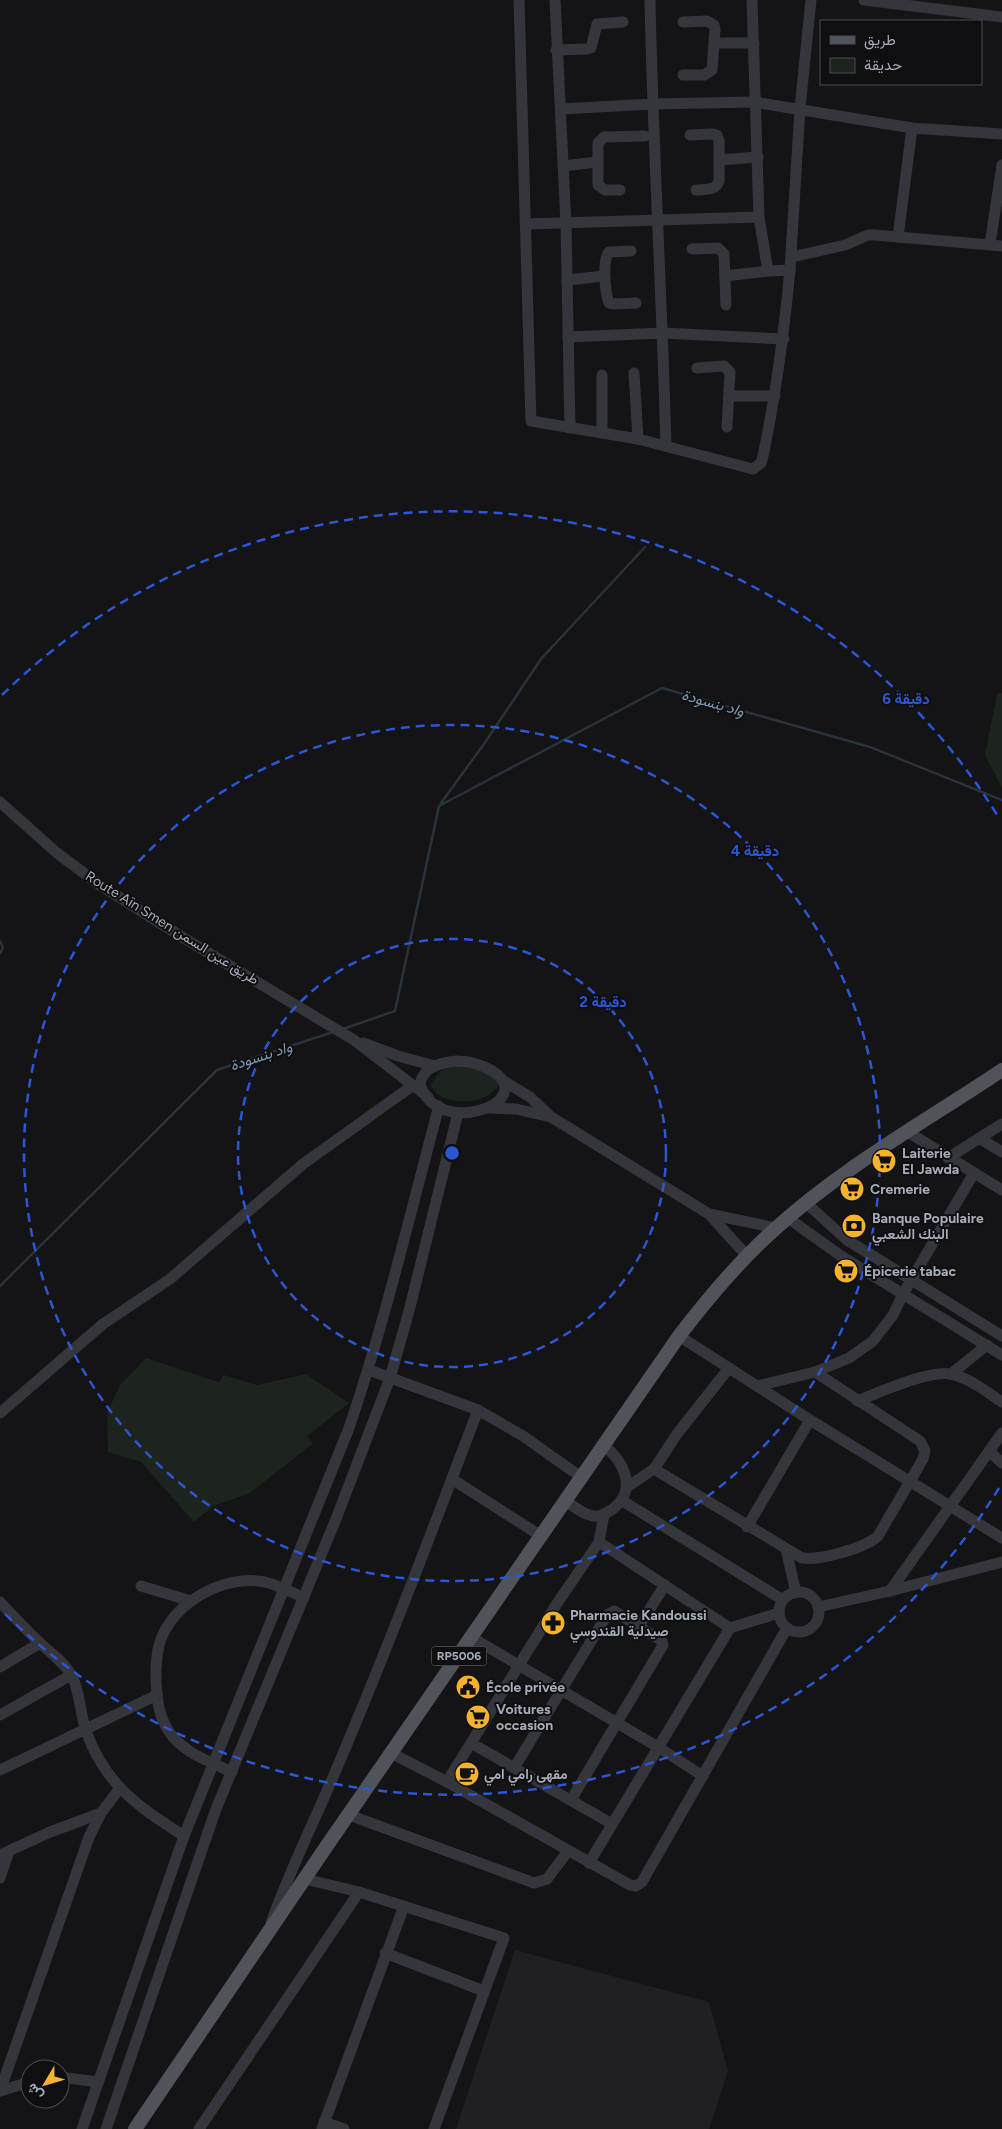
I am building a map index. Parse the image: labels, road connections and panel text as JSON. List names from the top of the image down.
{
  "streets": {
    "main road": ["RP5006"],
    "street": ["Route Aïn Smen طريق عين السمن"]
  },
  "water": ["واد بنسودة"],
  "places": {
    "supermarket": [
      "Laiterie El Jawda",
      "Cremerie",
      "Épicerie tabac",
      "Voitures occasion"
    ],
    "bank": ["Banque Populaire البنك الشعبي"],
    "pharmacy": ["Pharmacie Kandoussi صيدلية القندوسي"],
    "public building": ["École privée"],
    "cafe": ["مقهى رامي امي"]
  },
  "legend": ["طريق", "حديقة"],
  "north": "bottom left",
  "rings": ["6 دقيقة", "4 دقيقة", "2 دقيقة"]
}
